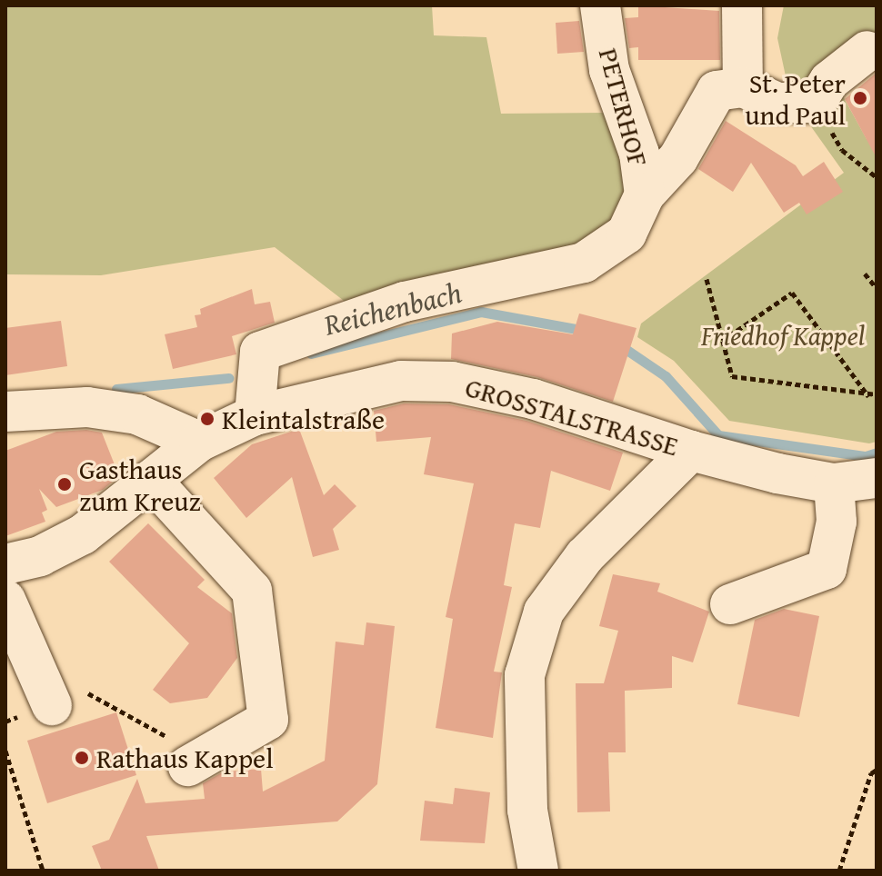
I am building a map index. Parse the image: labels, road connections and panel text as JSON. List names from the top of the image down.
{
  "streets": {
    "street": ["PETERHOF", "GROSSTALSTRASSE"]
  },
  "crossings": [
    ["PETERHOF", "GROSSTALSTRASSE"]
  ],
  "water": ["Reichenbach"],
  "parks": ["Friedhof Kappel"],
  "places": [
    "St. Peter und Paul",
    "Kleintalstraße",
    "Gasthaus zum Kreuz",
    "Rathaus Kappel"
  ]
}
